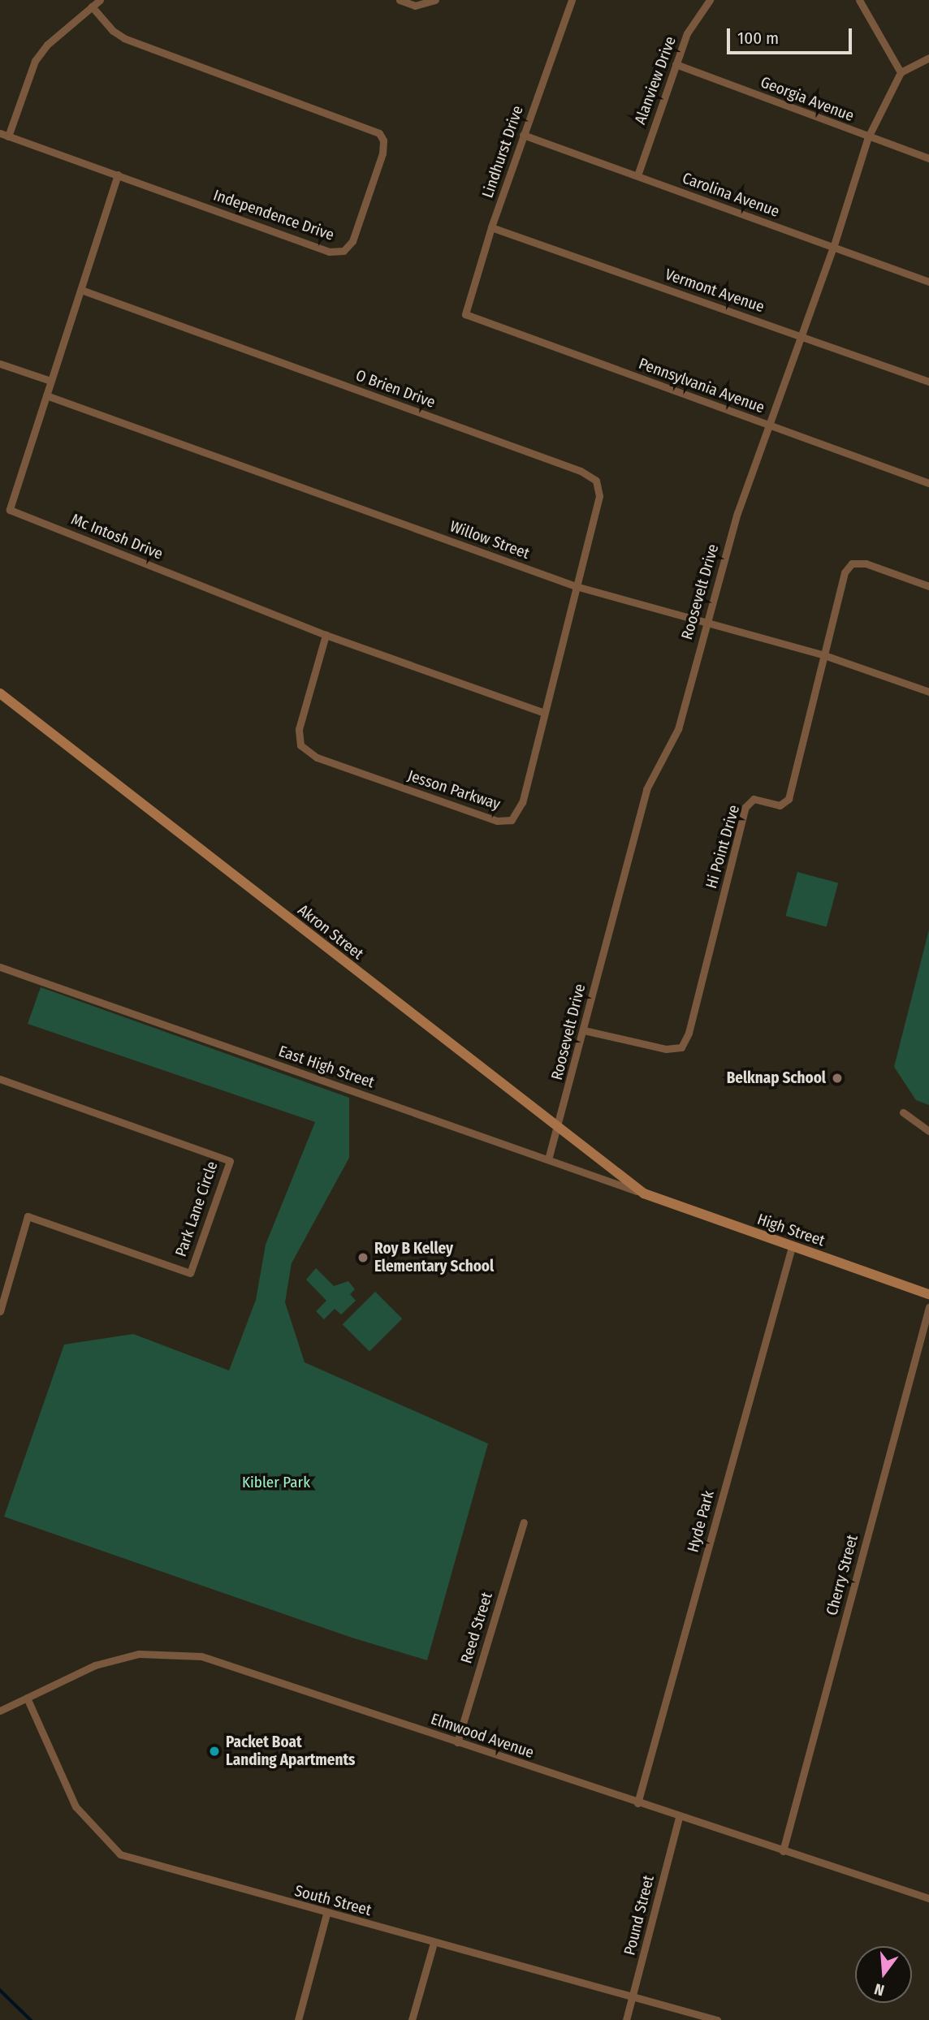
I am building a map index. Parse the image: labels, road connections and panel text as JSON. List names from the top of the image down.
{
  "streets": {
    "main road": ["Akron Street", "High Street"],
    "street": [
      "Alanview Drive",
      "Georgia Avenue",
      "Lindhurst Drive",
      "Carolina Avenue",
      "Independence Drive",
      "Vermont Avenue",
      "Pennsylvania Avenue",
      "O Brien Drive",
      "Mc Intosh Drive",
      "Willow Street",
      "Roosevelt Drive",
      "Jesson Parkway",
      "Hi Point Drive",
      "East High Street",
      "Park Lane Circle",
      "Hyde Park",
      "Cherry Street",
      "Reed Street",
      "Elmwood Avenue",
      "South Street",
      "Pound Street"
    ]
  },
  "crossings": [
    ["Alanview Drive", "Georgia Avenue"],
    ["Alanview Drive", "Carolina Avenue"],
    ["Georgia Avenue", "Roosevelt Drive"],
    ["Lindhurst Drive", "Carolina Avenue"],
    ["Lindhurst Drive", "Vermont Avenue"],
    ["Lindhurst Drive", "Pennsylvania Avenue"],
    ["Carolina Avenue", "Roosevelt Drive"],
    ["Independence Drive", "Mc Intosh Drive"],
    ["Vermont Avenue", "Roosevelt Drive"],
    ["Pennsylvania Avenue", "Roosevelt Drive"],
    ["O Brien Drive", "Mc Intosh Drive"],
    ["O Brien Drive", "Willow Street"],
    ["O Brien Drive", "Jesson Parkway"],
    ["Mc Intosh Drive", "Willow Street"],
    ["Mc Intosh Drive", "Jesson Parkway"],
    ["Willow Street", "Roosevelt Drive"],
    ["Willow Street", "Jesson Parkway"],
    ["Willow Street", "Hi Point Drive"],
    ["Roosevelt Drive", "Hi Point Drive"],
    ["Roosevelt Drive", "Akron Street"],
    ["Roosevelt Drive", "East High Street"],
    ["Akron Street", "East High Street"],
    ["Akron Street", "High Street"],
    ["East High Street", "High Street"],
    ["High Street", "Hyde Park"],
    ["Hyde Park", "Elmwood Avenue"],
    ["Cherry Street", "Elmwood Avenue"],
    ["Reed Street", "Elmwood Avenue"],
    ["Elmwood Avenue", "South Street"],
    ["Elmwood Avenue", "Pound Street"],
    ["South Street", "Pound Street"]
  ],
  "parks": ["Kibler Park"],
  "places": ["Belknap School", "Roy B Kelley Elementary School", "Packet Boat Landing Apartments"],
  "scale_bar": "100 m",
  "north": "bottom"
}
